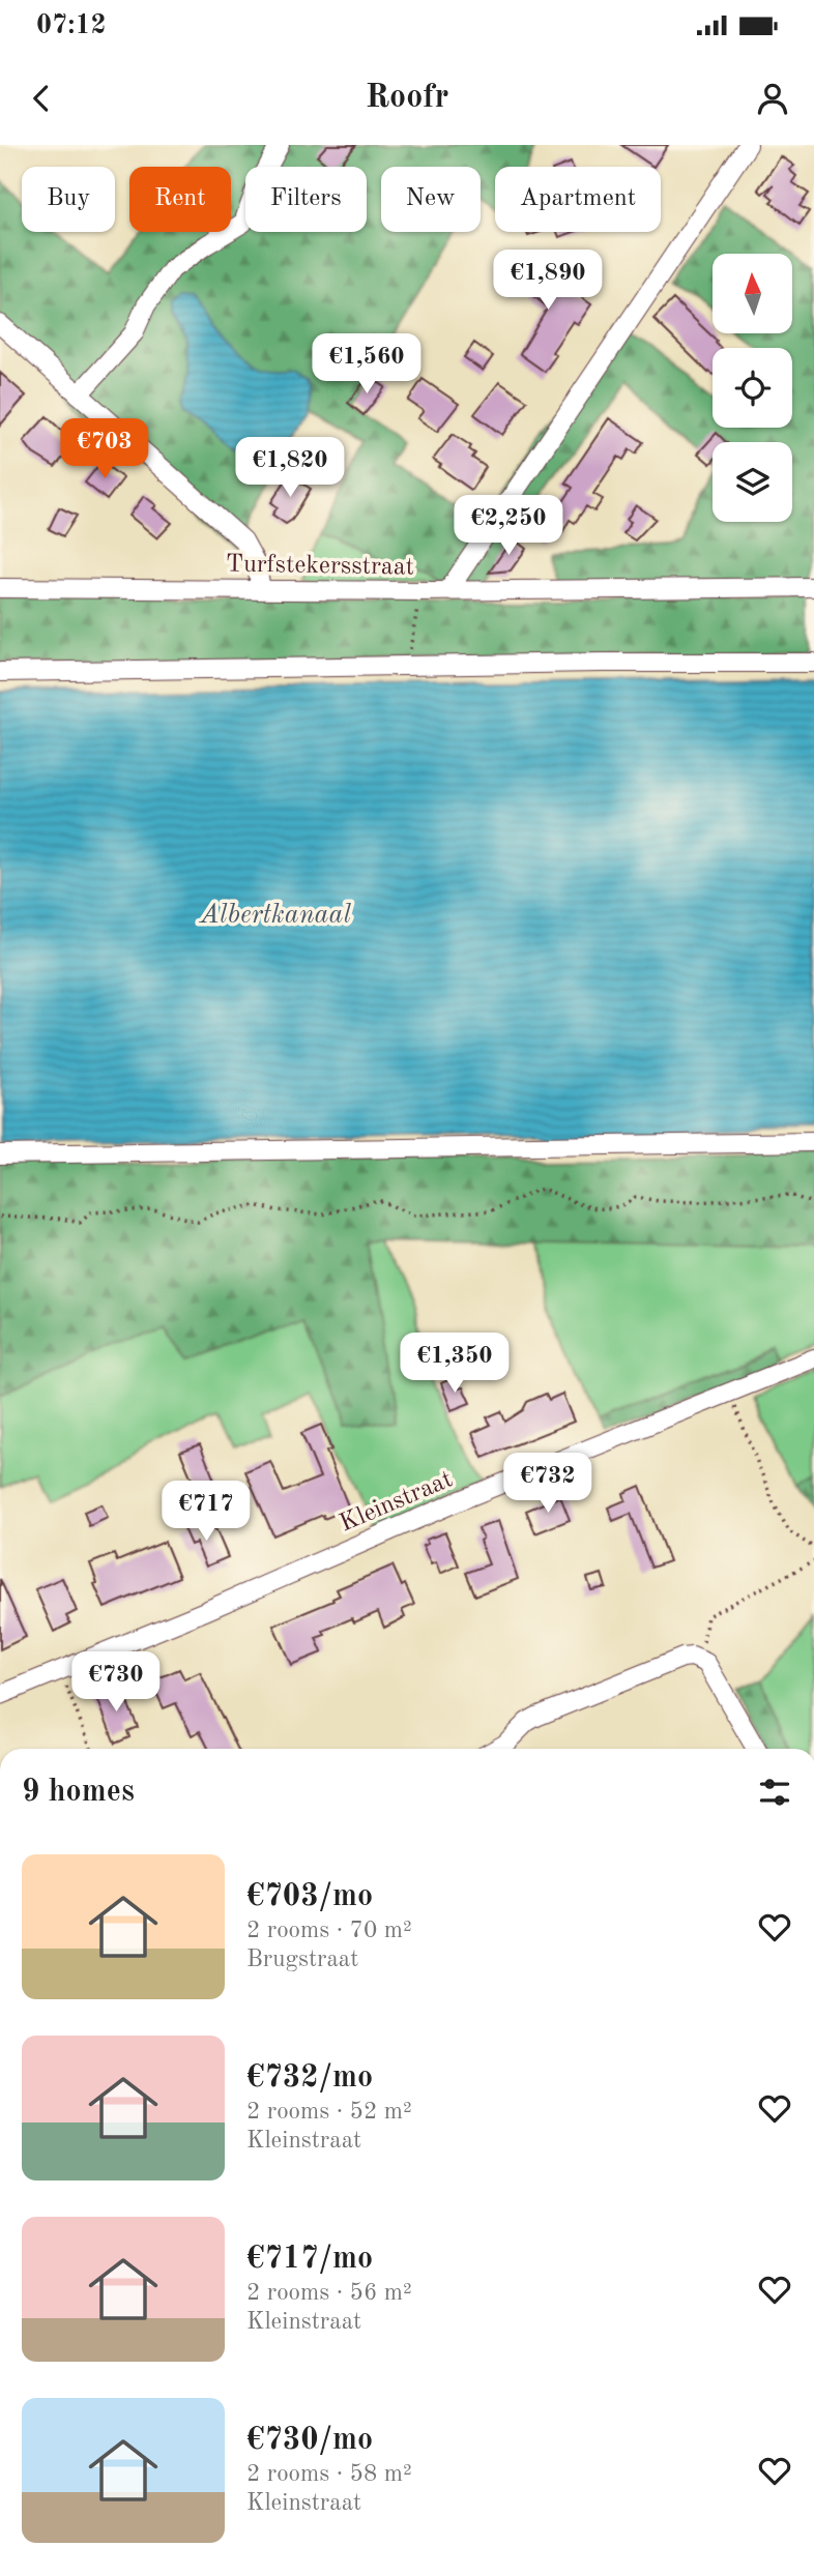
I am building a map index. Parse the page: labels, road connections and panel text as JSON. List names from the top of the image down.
{
  "streets": {
    "street": ["Turfstekersstraat", "Kleinstraat"]
  },
  "water": ["Albertkanaal"],
  "north": "top",
  "page": {
    "status": "07:12",
    "header": "Roofr",
    "chip": [
      "Buy",
      "Rent",
      "Filters",
      "New",
      "Apartment"
    ],
    "price": [
      "€1,890",
      "€1,560",
      "€703",
      "€1,820",
      "€2,250",
      "€1,350",
      "€732",
      "€717",
      "€730"
    ],
    "heading": "9 homes",
    "list": [
      {
        "name": "€703/mo",
        "note": "2 rooms · 70 m² · Brugstraat"
      },
      {
        "name": "€732/mo",
        "note": "2 rooms · 52 m² · Kleinstraat"
      },
      {
        "name": "€717/mo",
        "note": "2 rooms · 56 m² · Kleinstraat"
      },
      {
        "name": "€730/mo",
        "note": "2 rooms · 58 m² · Kleinstraat"
      }
    ]
  }
}
